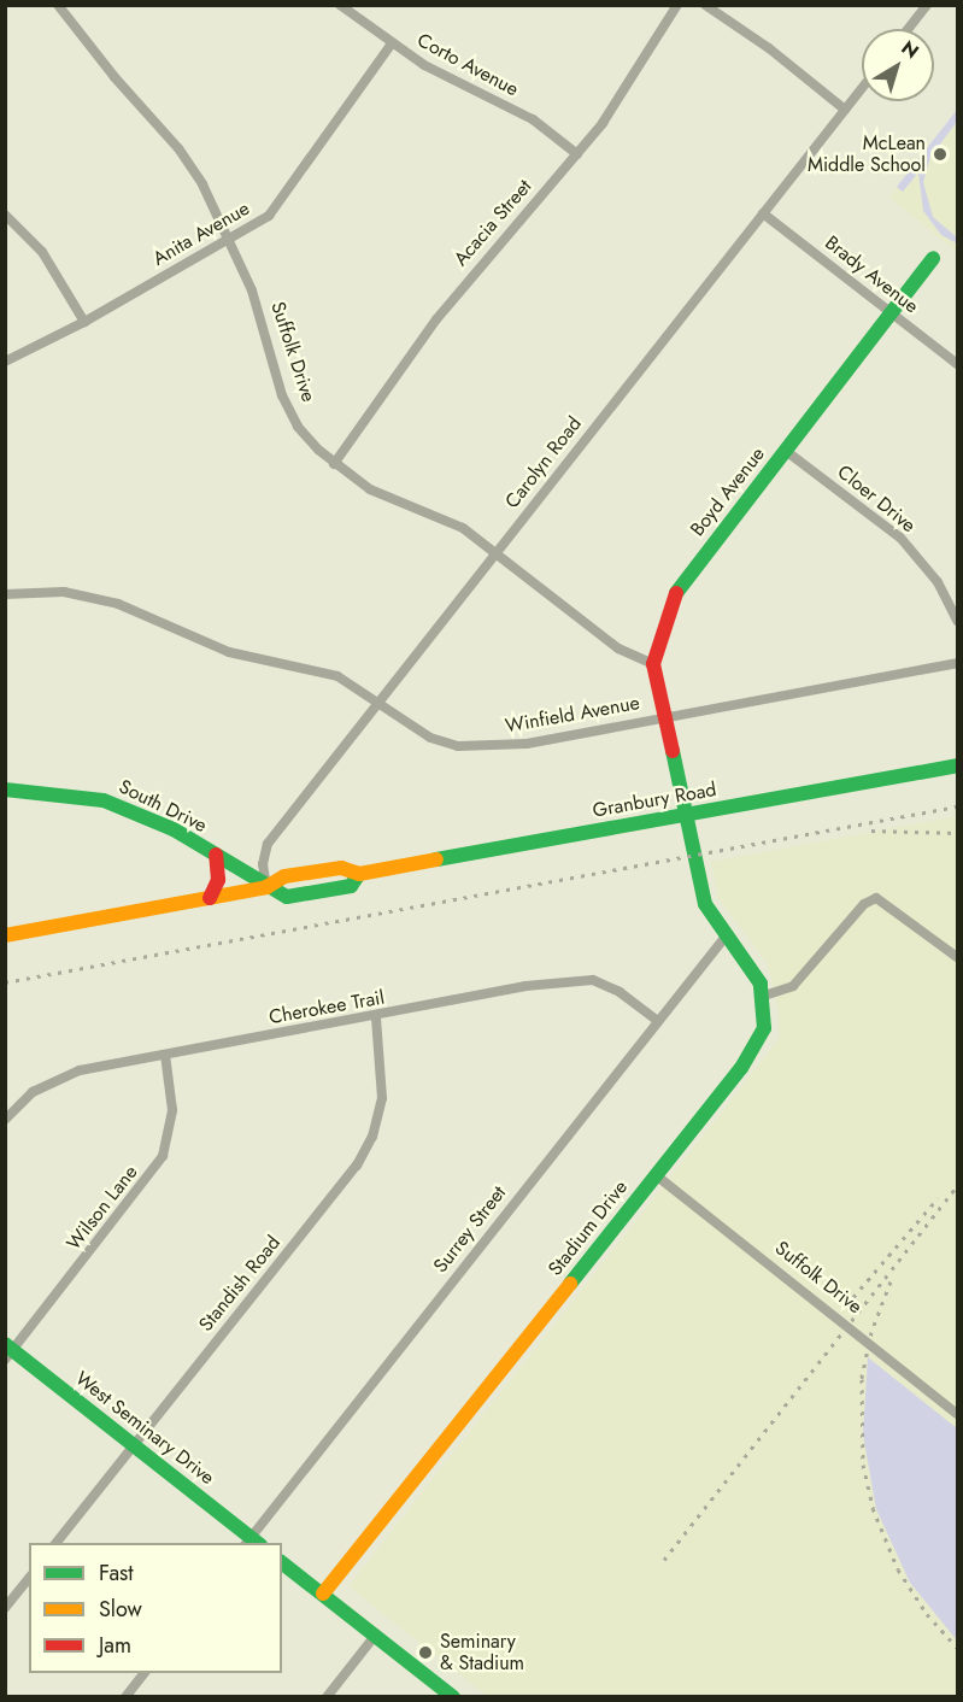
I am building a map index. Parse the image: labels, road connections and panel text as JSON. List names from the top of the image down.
{
  "streets": {
    "street": [
      "Corto Avenue",
      "Acacia Street",
      "Anita Avenue",
      "Brady Avenue",
      "Suffolk Drive",
      "Carolyn Road",
      "Boyd Avenue",
      "Cloer Drive",
      "Winfield Avenue",
      "Granbury Road",
      "South Drive",
      "Cherokee Trail",
      "Wilson Lane",
      "Stadium Drive",
      "Surrey Street",
      "Standish Road",
      "West Seminary Drive"
    ]
  },
  "crossings": [
    ["Corto Avenue", "Acacia Street"],
    ["Corto Avenue", "Anita Avenue"],
    ["Acacia Street", "Suffolk Drive"],
    ["Anita Avenue", "Suffolk Drive"],
    ["Brady Avenue", "Carolyn Road"],
    ["Brady Avenue", "Boyd Avenue"],
    ["Suffolk Drive", "Carolyn Road"],
    ["Suffolk Drive", "Boyd Avenue"],
    ["Suffolk Drive", "Stadium Drive"],
    ["Carolyn Road", "Winfield Avenue"],
    ["Carolyn Road", "Granbury Road"],
    ["Carolyn Road", "South Drive"],
    ["Boyd Avenue", "Cloer Drive"],
    ["Granbury Road", "South Drive"],
    ["Cherokee Trail", "Wilson Lane"],
    ["Cherokee Trail", "Surrey Street"],
    ["Cherokee Trail", "Standish Road"],
    ["Wilson Lane", "West Seminary Drive"],
    ["Surrey Street", "West Seminary Drive"],
    ["Standish Road", "West Seminary Drive"]
  ],
  "places": ["McLean Middle School", "Seminary & Stadium"],
  "legend": ["Fast", "Slow", "Jam"],
  "north": "top right"
}
